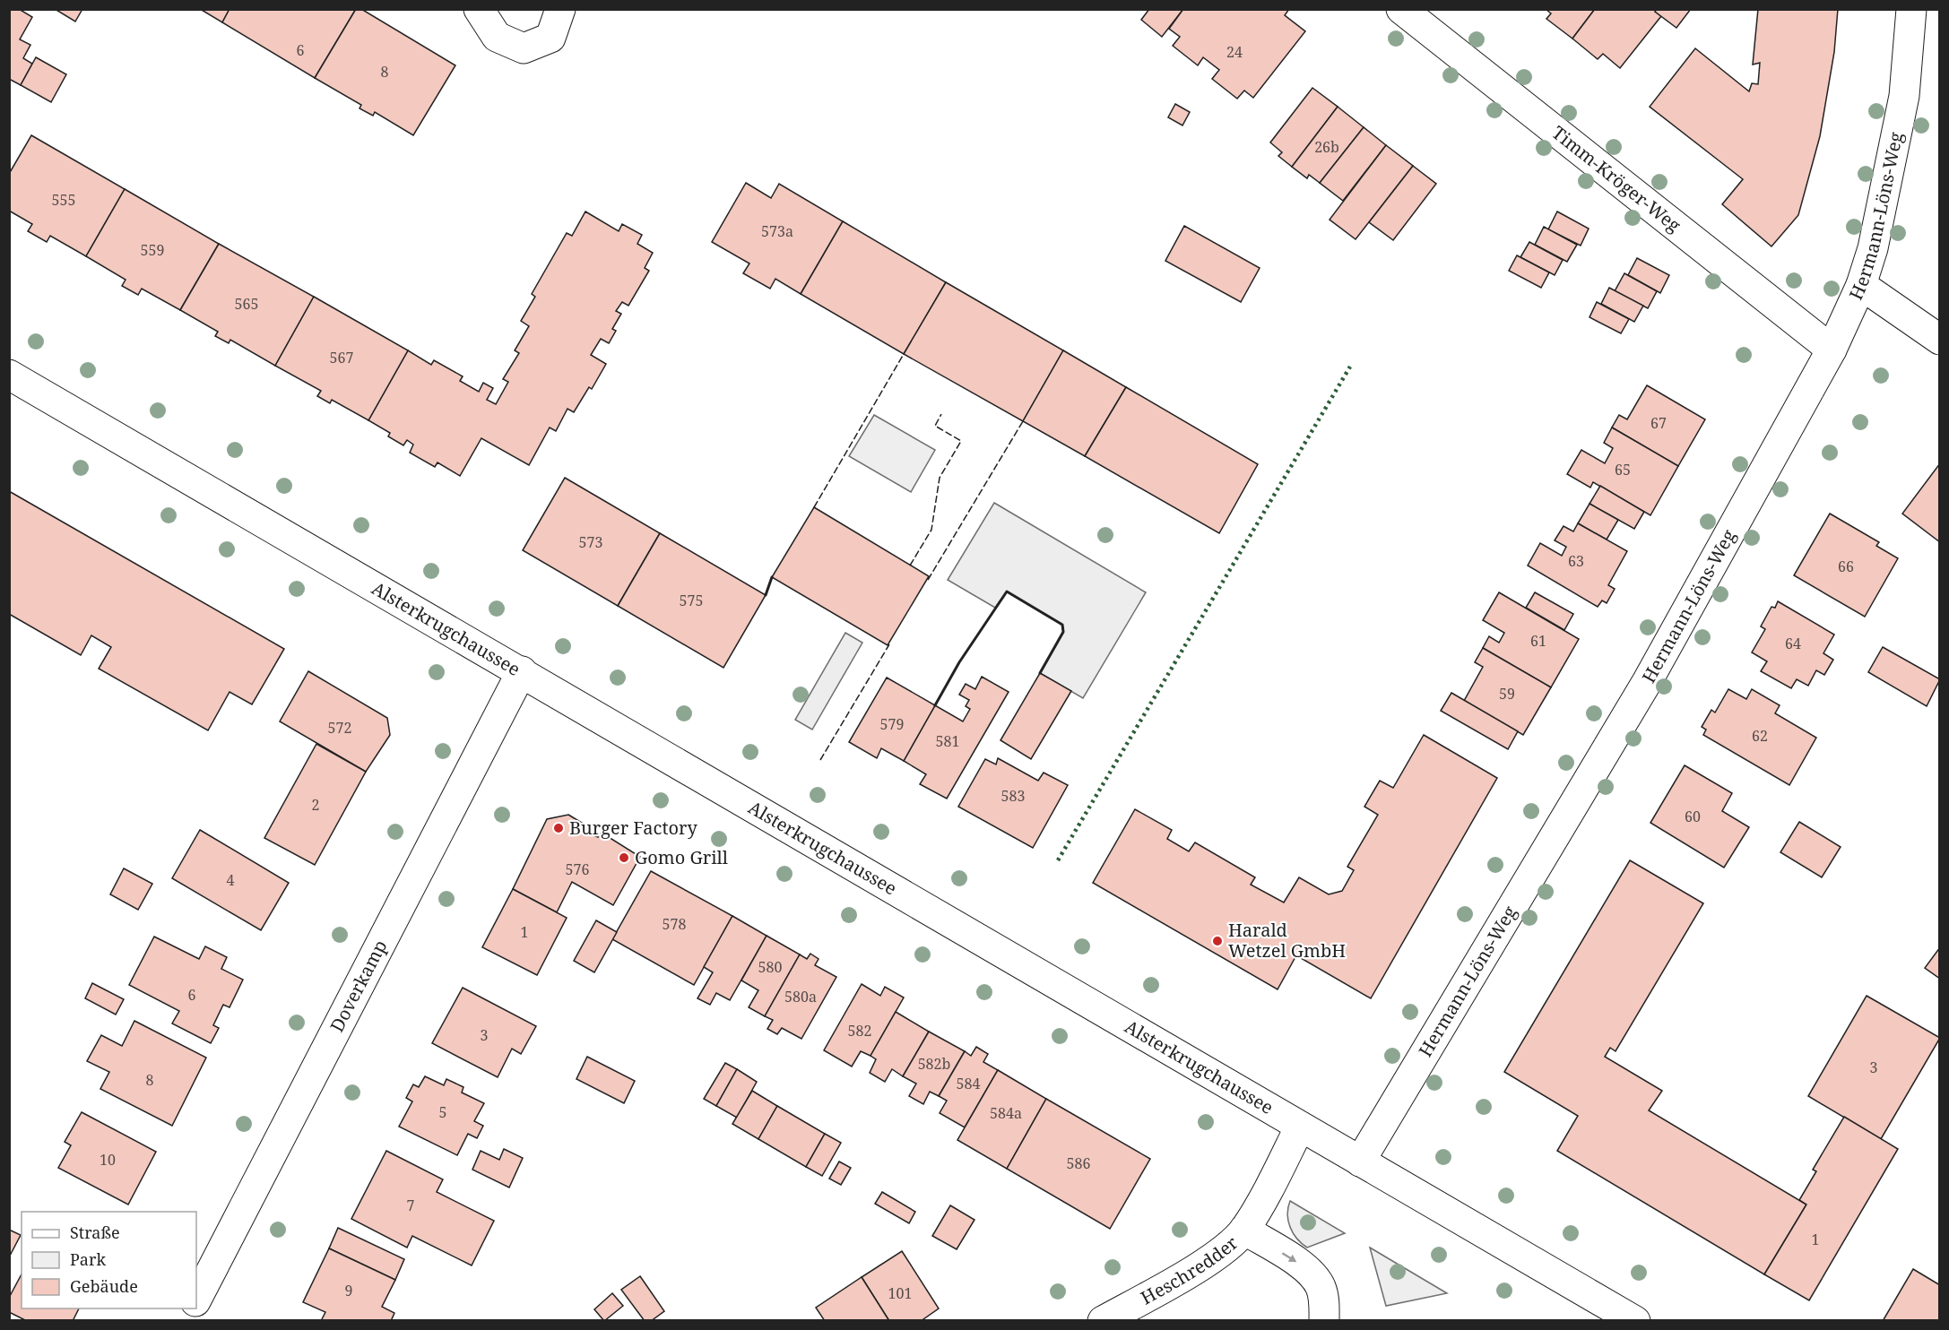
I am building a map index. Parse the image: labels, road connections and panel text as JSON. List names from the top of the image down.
{
  "streets": {
    "street": [
      "Timm-Kröger-Weg",
      "Hermann-Löns-Weg",
      "Alsterkrugchaussee",
      "Doverkamp",
      "Heschredder"
    ]
  },
  "crossings": [
    ["Timm-Kröger-Weg", "Hermann-Löns-Weg"],
    ["Hermann-Löns-Weg", "Alsterkrugchaussee"],
    ["Alsterkrugchaussee", "Doverkamp"]
  ],
  "places": ["Burger Factory", "Gomo Grill", "Harald Wetzel GmbH"],
  "house_numbers": [
    "6",
    "24",
    "8",
    "26b",
    "555",
    "573a",
    "559",
    "565",
    "567",
    "67",
    "65",
    "573",
    "63",
    "66",
    "575",
    "61",
    "64",
    "59",
    "579",
    "572",
    "62",
    "581",
    "583",
    "2",
    "60",
    "576",
    "4",
    "578",
    "1",
    "580",
    "6",
    "580a",
    "582",
    "3",
    "582b",
    "3",
    "8",
    "584",
    "5",
    "584a",
    "10",
    "586",
    "7",
    "1",
    "9",
    "101"
  ],
  "legend": ["Straße", "Park", "Gebäude"]
}
